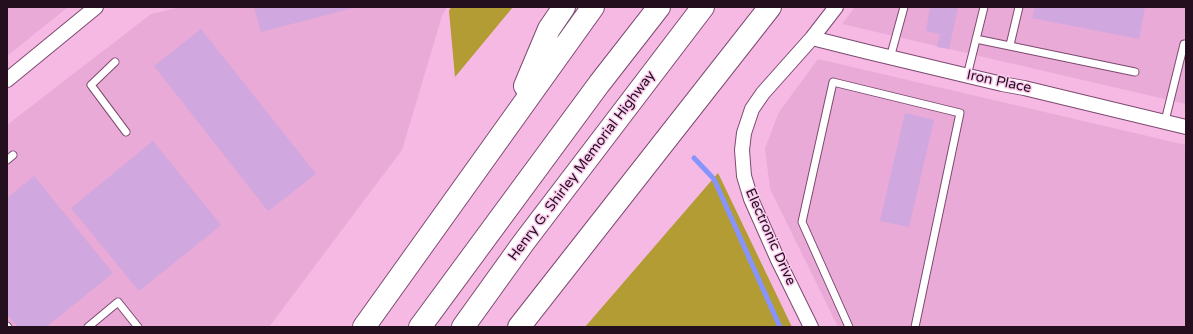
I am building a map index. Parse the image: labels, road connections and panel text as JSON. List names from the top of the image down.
{
  "streets": {
    "highway": ["Henry G. Shirley Memorial Highway"],
    "street": ["Iron Place", "Electronic Drive"]
  },
  "crossings": [
    ["Iron Place", "Electronic Drive"]
  ]
}
